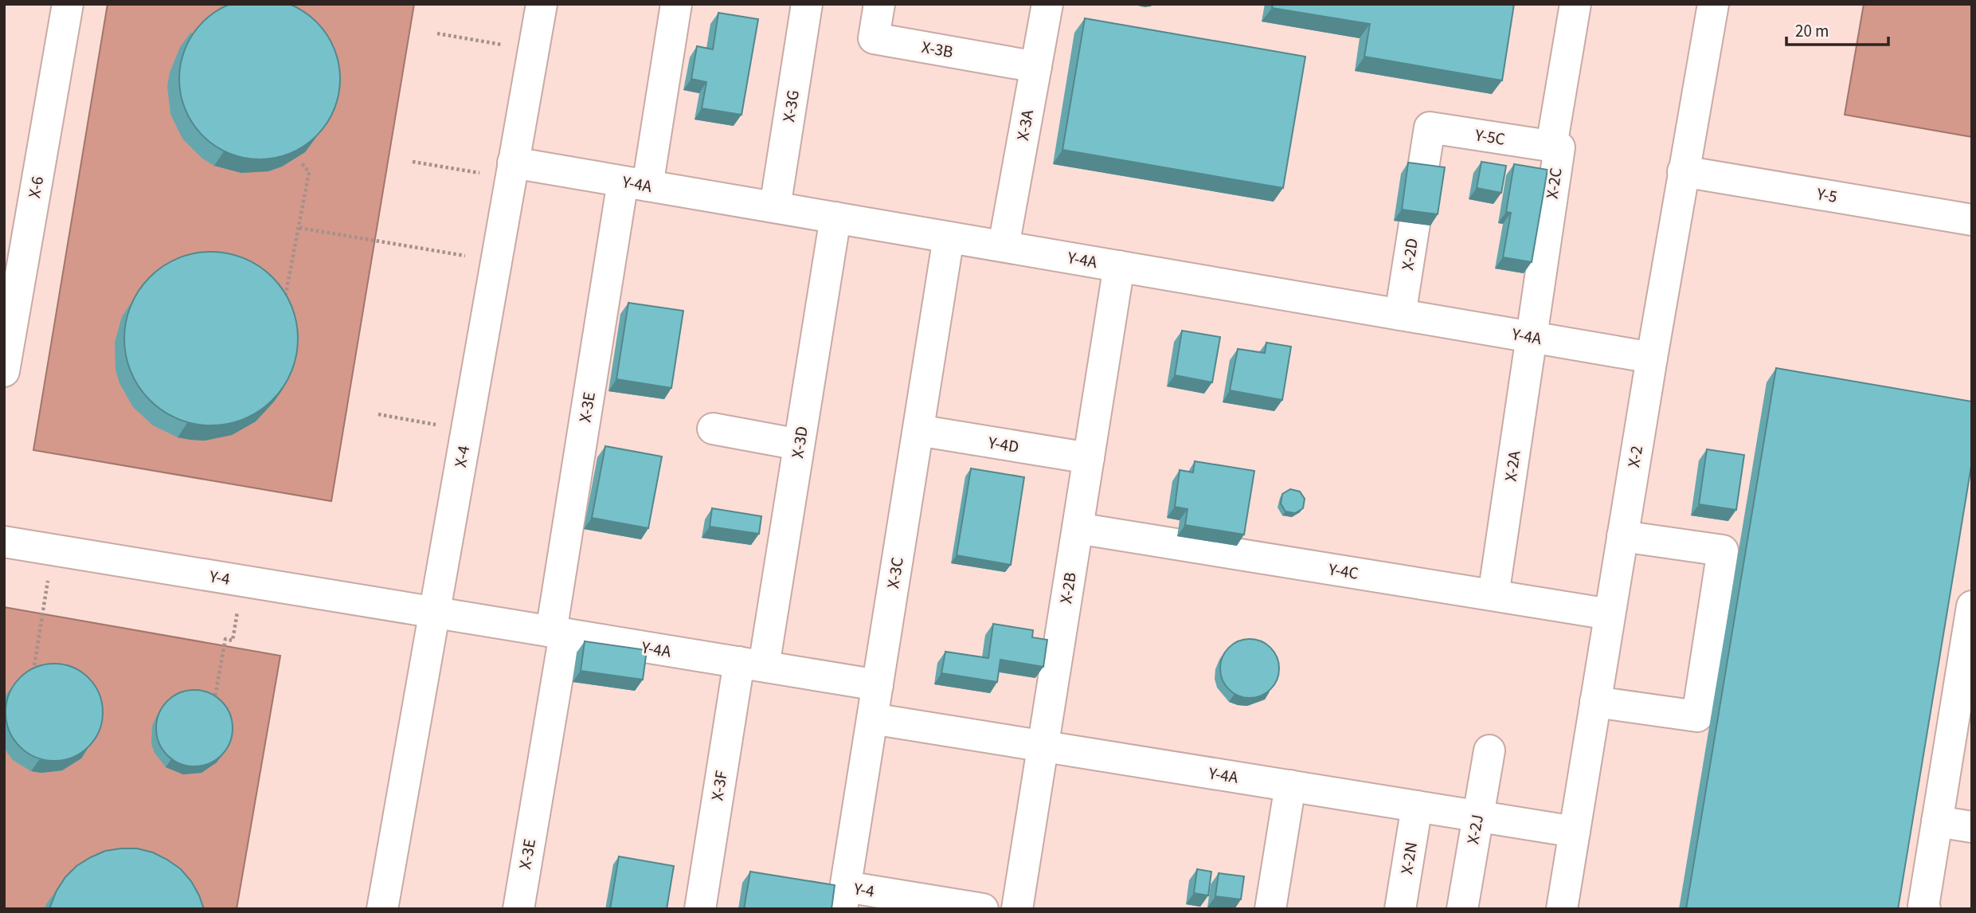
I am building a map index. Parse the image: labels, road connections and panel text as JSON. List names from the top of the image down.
{
  "streets": {
    "street": [
      "X-3B",
      "X-3G",
      "X-3A",
      "Y-5C",
      "X-2C",
      "Y-4A",
      "X-6",
      "Y-5",
      "X-2D",
      "X-3E",
      "X-3D",
      "Y-4D",
      "X-4",
      "X-2",
      "X-2A",
      "Y-4C",
      "X-3C",
      "Y-4",
      "X-2B",
      "X-3F",
      "X-2J",
      "X-2N"
    ]
  },
  "crossings": [
    ["X-3B", "X-3A"],
    ["X-3G", "Y-4A"],
    ["X-3A", "Y-4A"],
    ["Y-5C", "X-2C"],
    ["Y-5C", "X-2D"],
    ["X-2C", "Y-4A"],
    ["X-2C", "X-2A"],
    ["Y-4A", "X-2D"],
    ["Y-4A", "X-3E"],
    ["Y-4A", "X-3D"],
    ["Y-4A", "X-4"],
    ["Y-4A", "X-2"],
    ["Y-4A", "X-2A"],
    ["Y-4A", "X-3C"],
    ["Y-4A", "Y-4"],
    ["Y-4A", "X-2B"],
    ["Y-4A", "X-3F"],
    ["Y-4A", "X-2J"],
    ["Y-4A", "X-2N"],
    ["Y-5", "X-2"],
    ["X-3D", "X-3F"],
    ["Y-4D", "X-3C"],
    ["Y-4D", "X-2B"],
    ["X-4", "Y-4"],
    ["X-2", "Y-4C"],
    ["X-2A", "Y-4C"],
    ["Y-4C", "X-2B"],
    ["X-3C", "Y-4"]
  ],
  "scale_bar": "20 m"
}
